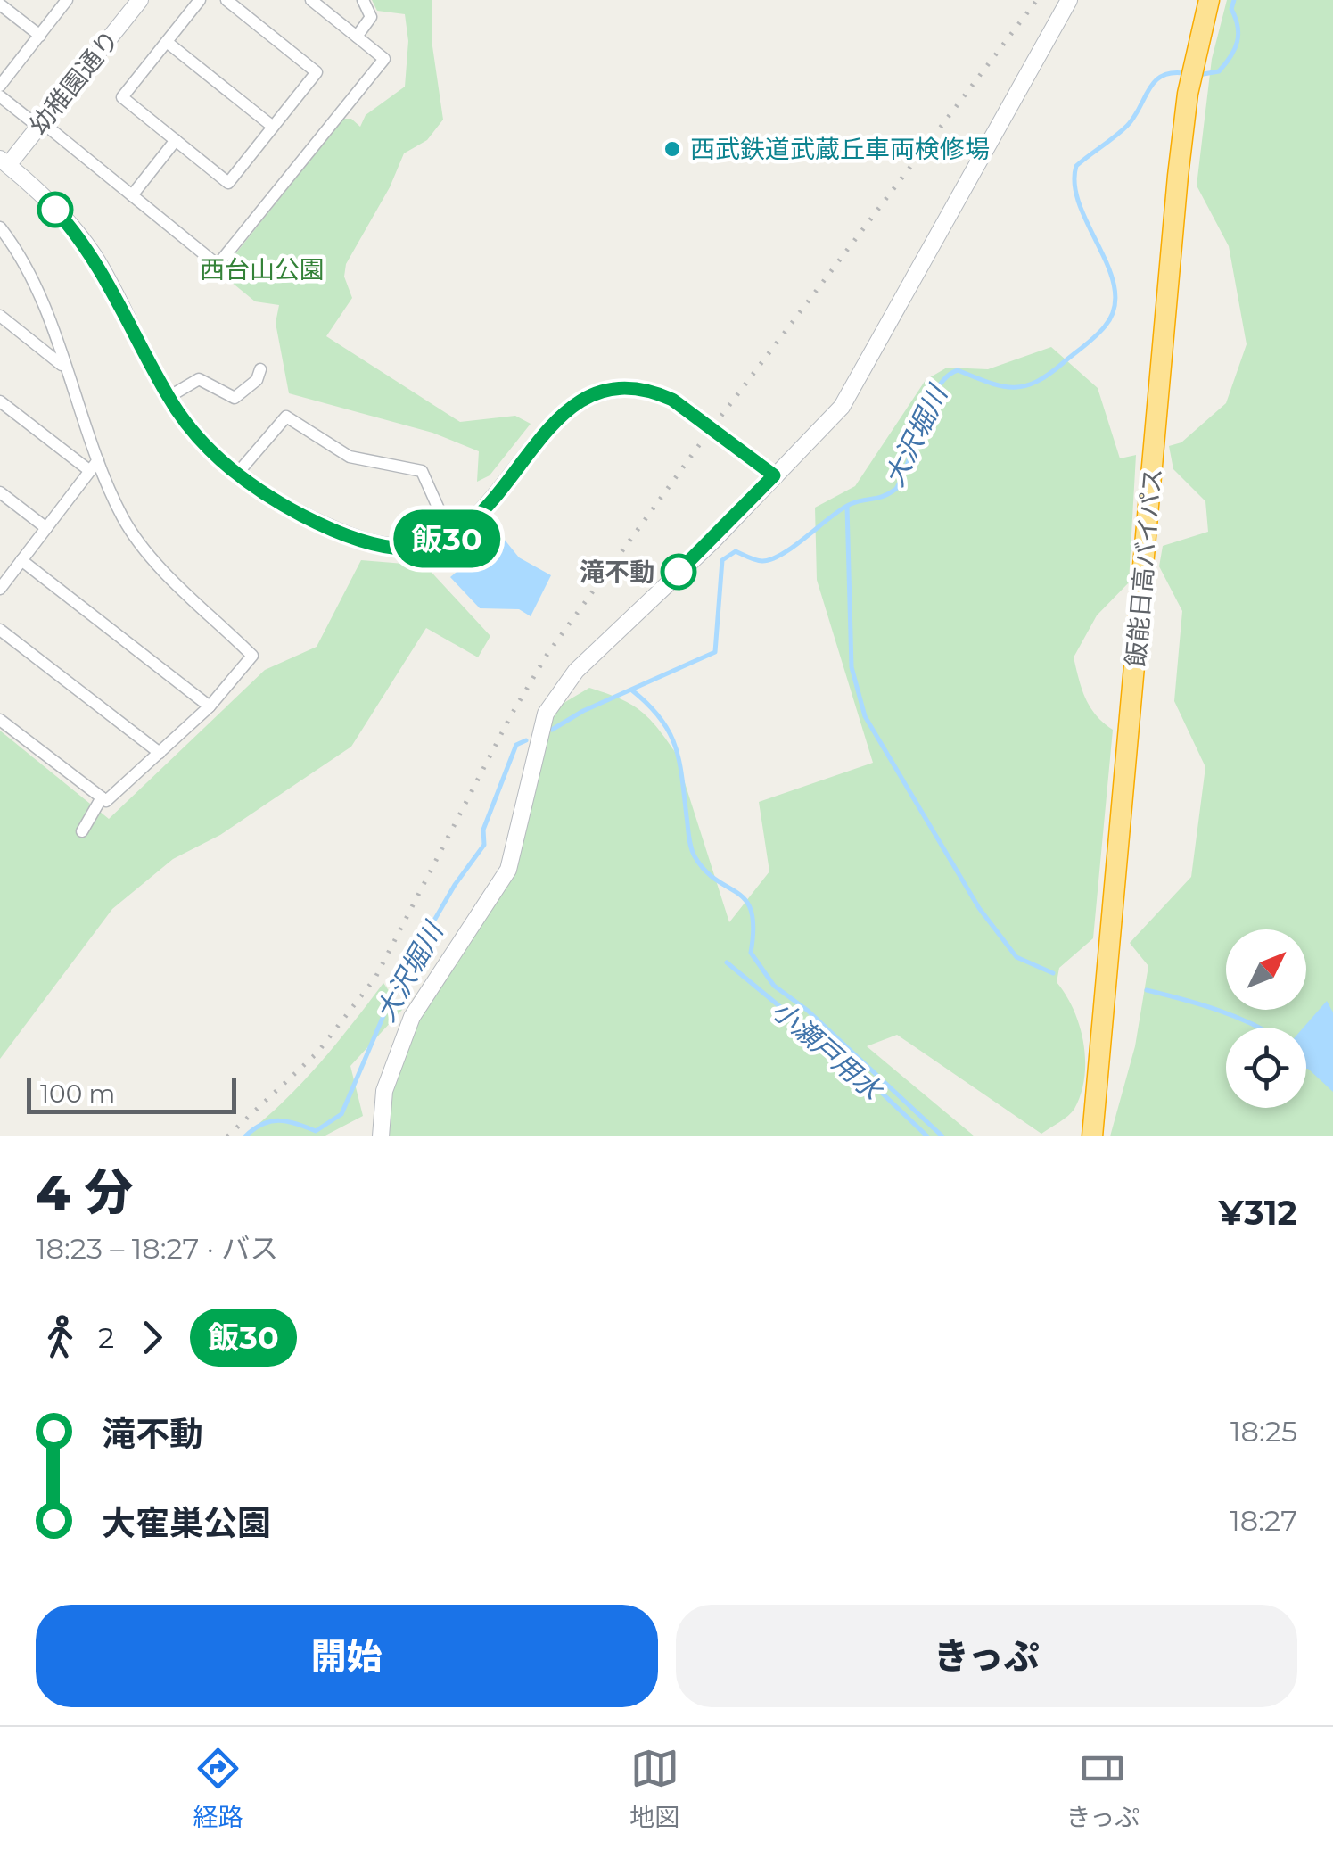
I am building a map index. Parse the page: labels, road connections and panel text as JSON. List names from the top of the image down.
{
  "streets": {
    "highway": ["飯能日高バイパス"],
    "street": ["幼稚園通り"]
  },
  "water": ["大沢堀川", "小瀬戸用水"],
  "parks": ["西台山公園"],
  "places": ["西武鉄道武蔵丘車両検修場", "滝不動"],
  "lines": ["bus line 飯30"],
  "scale_bar": "100 m",
  "north": "top right",
  "page": {
    "on_map": "飯30",
    "scale": "100 m",
    "heading": ["4 分", "18:23 – 18:27 · バス", "¥312"],
    "legs": ["2", "飯30"],
    "list": [
      {
        "name": "滝不動",
        "value": "18:25"
      },
      {
        "name": "大寉巣公園",
        "value": "18:27"
      }
    ],
    "buttons": ["開始", "きっぷ"],
    "tabs": ["経路", "地図", "きっぷ"]
  }
}
